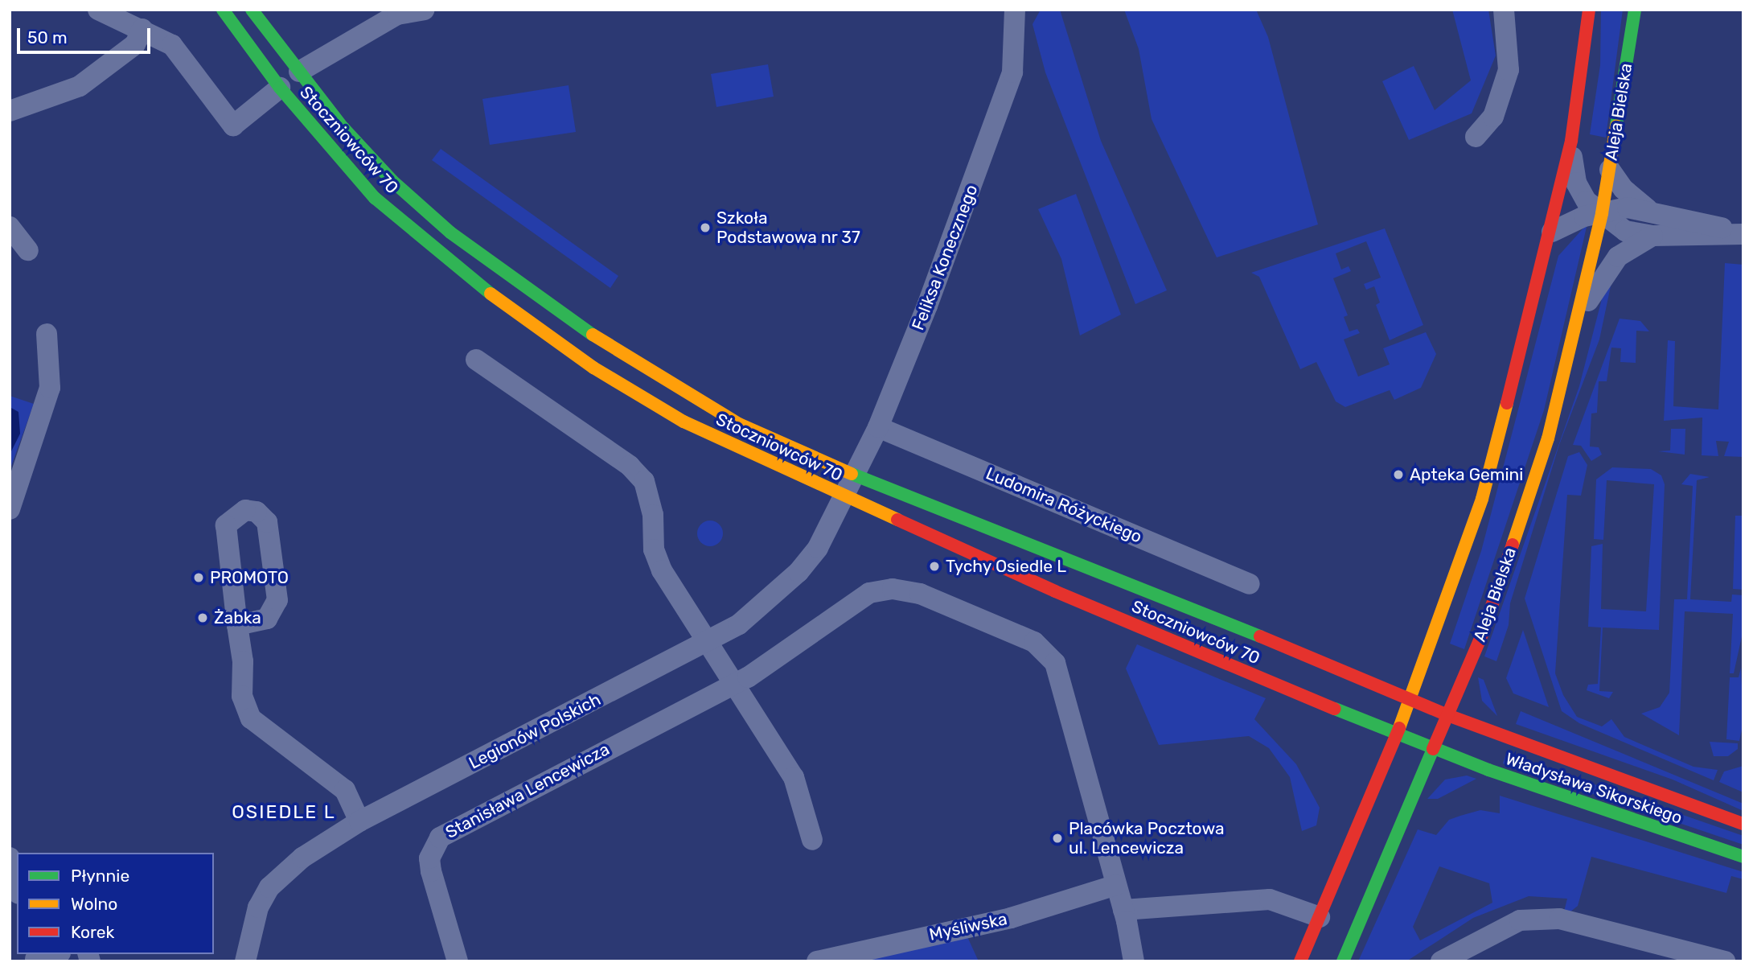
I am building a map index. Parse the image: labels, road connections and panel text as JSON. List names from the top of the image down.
{
  "streets": {
    "street": [
      "Aleja Bielska",
      "Stoczniowców 70",
      "Feliksa Konecznego",
      "Ludomira Różyckiego",
      "Legionów Polskich",
      "Władysława Sikorskiego",
      "Stanisława Lencewicza",
      "Myśliwska"
    ]
  },
  "crossings": [
    ["Aleja Bielska", "Stoczniowców 70"],
    ["Aleja Bielska", "Władysława Sikorskiego"],
    ["Stoczniowców 70", "Feliksa Konecznego"],
    ["Stoczniowców 70", "Legionów Polskich"],
    ["Stoczniowców 70", "Władysława Sikorskiego"],
    ["Feliksa Konecznego", "Ludomira Różyckiego"],
    ["Feliksa Konecznego", "Legionów Polskich"],
    ["Stanisława Lencewicza", "Myśliwska"]
  ],
  "districts": ["OSIEDLE L"],
  "places": [
    "Szkoła Podstawowa nr 37",
    "Apteka Gemini",
    "Tychy Osiedle L",
    "PROMOTO",
    "Żabka",
    "Placówka Pocztowa ul. Lencewicza"
  ],
  "legend": ["Płynnie", "Wolno", "Korek"],
  "scale_bar": "50 m"
}
